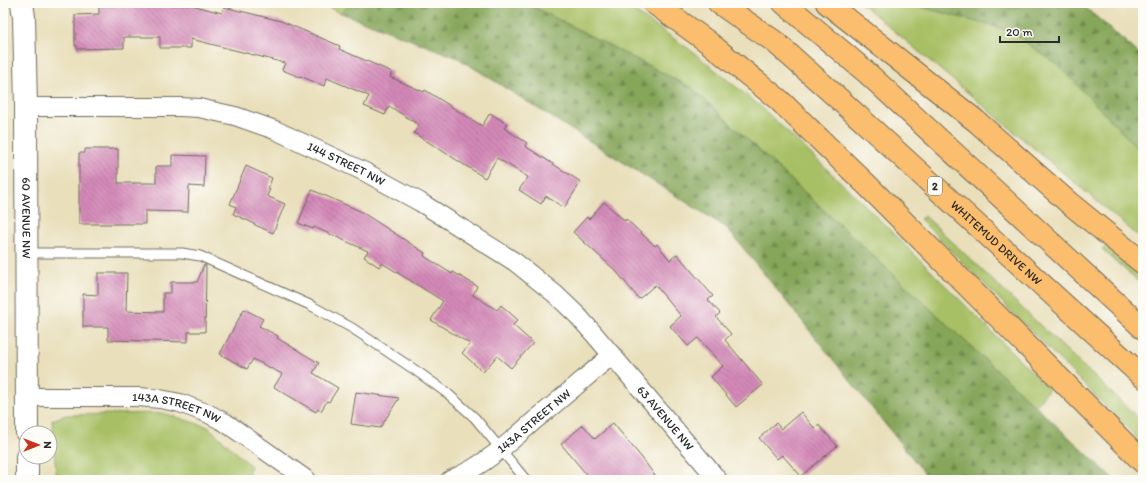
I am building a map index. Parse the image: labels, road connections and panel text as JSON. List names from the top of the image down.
{
  "streets": {
    "highway": ["2", "WHITEMUD DRIVE NW"],
    "street": [
      "144 STREET NW",
      "60 AVENUE NW",
      "143A STREET NW",
      "63 AVENUE NW"
    ]
  },
  "crossings": [
    ["144 STREET NW", "60 AVENUE NW"],
    ["144 STREET NW", "143A STREET NW"],
    ["144 STREET NW", "63 AVENUE NW"],
    ["60 AVENUE NW", "143A STREET NW"],
    ["143A STREET NW", "63 AVENUE NW"]
  ],
  "scale_bar": "20 m",
  "north": "right"
}
